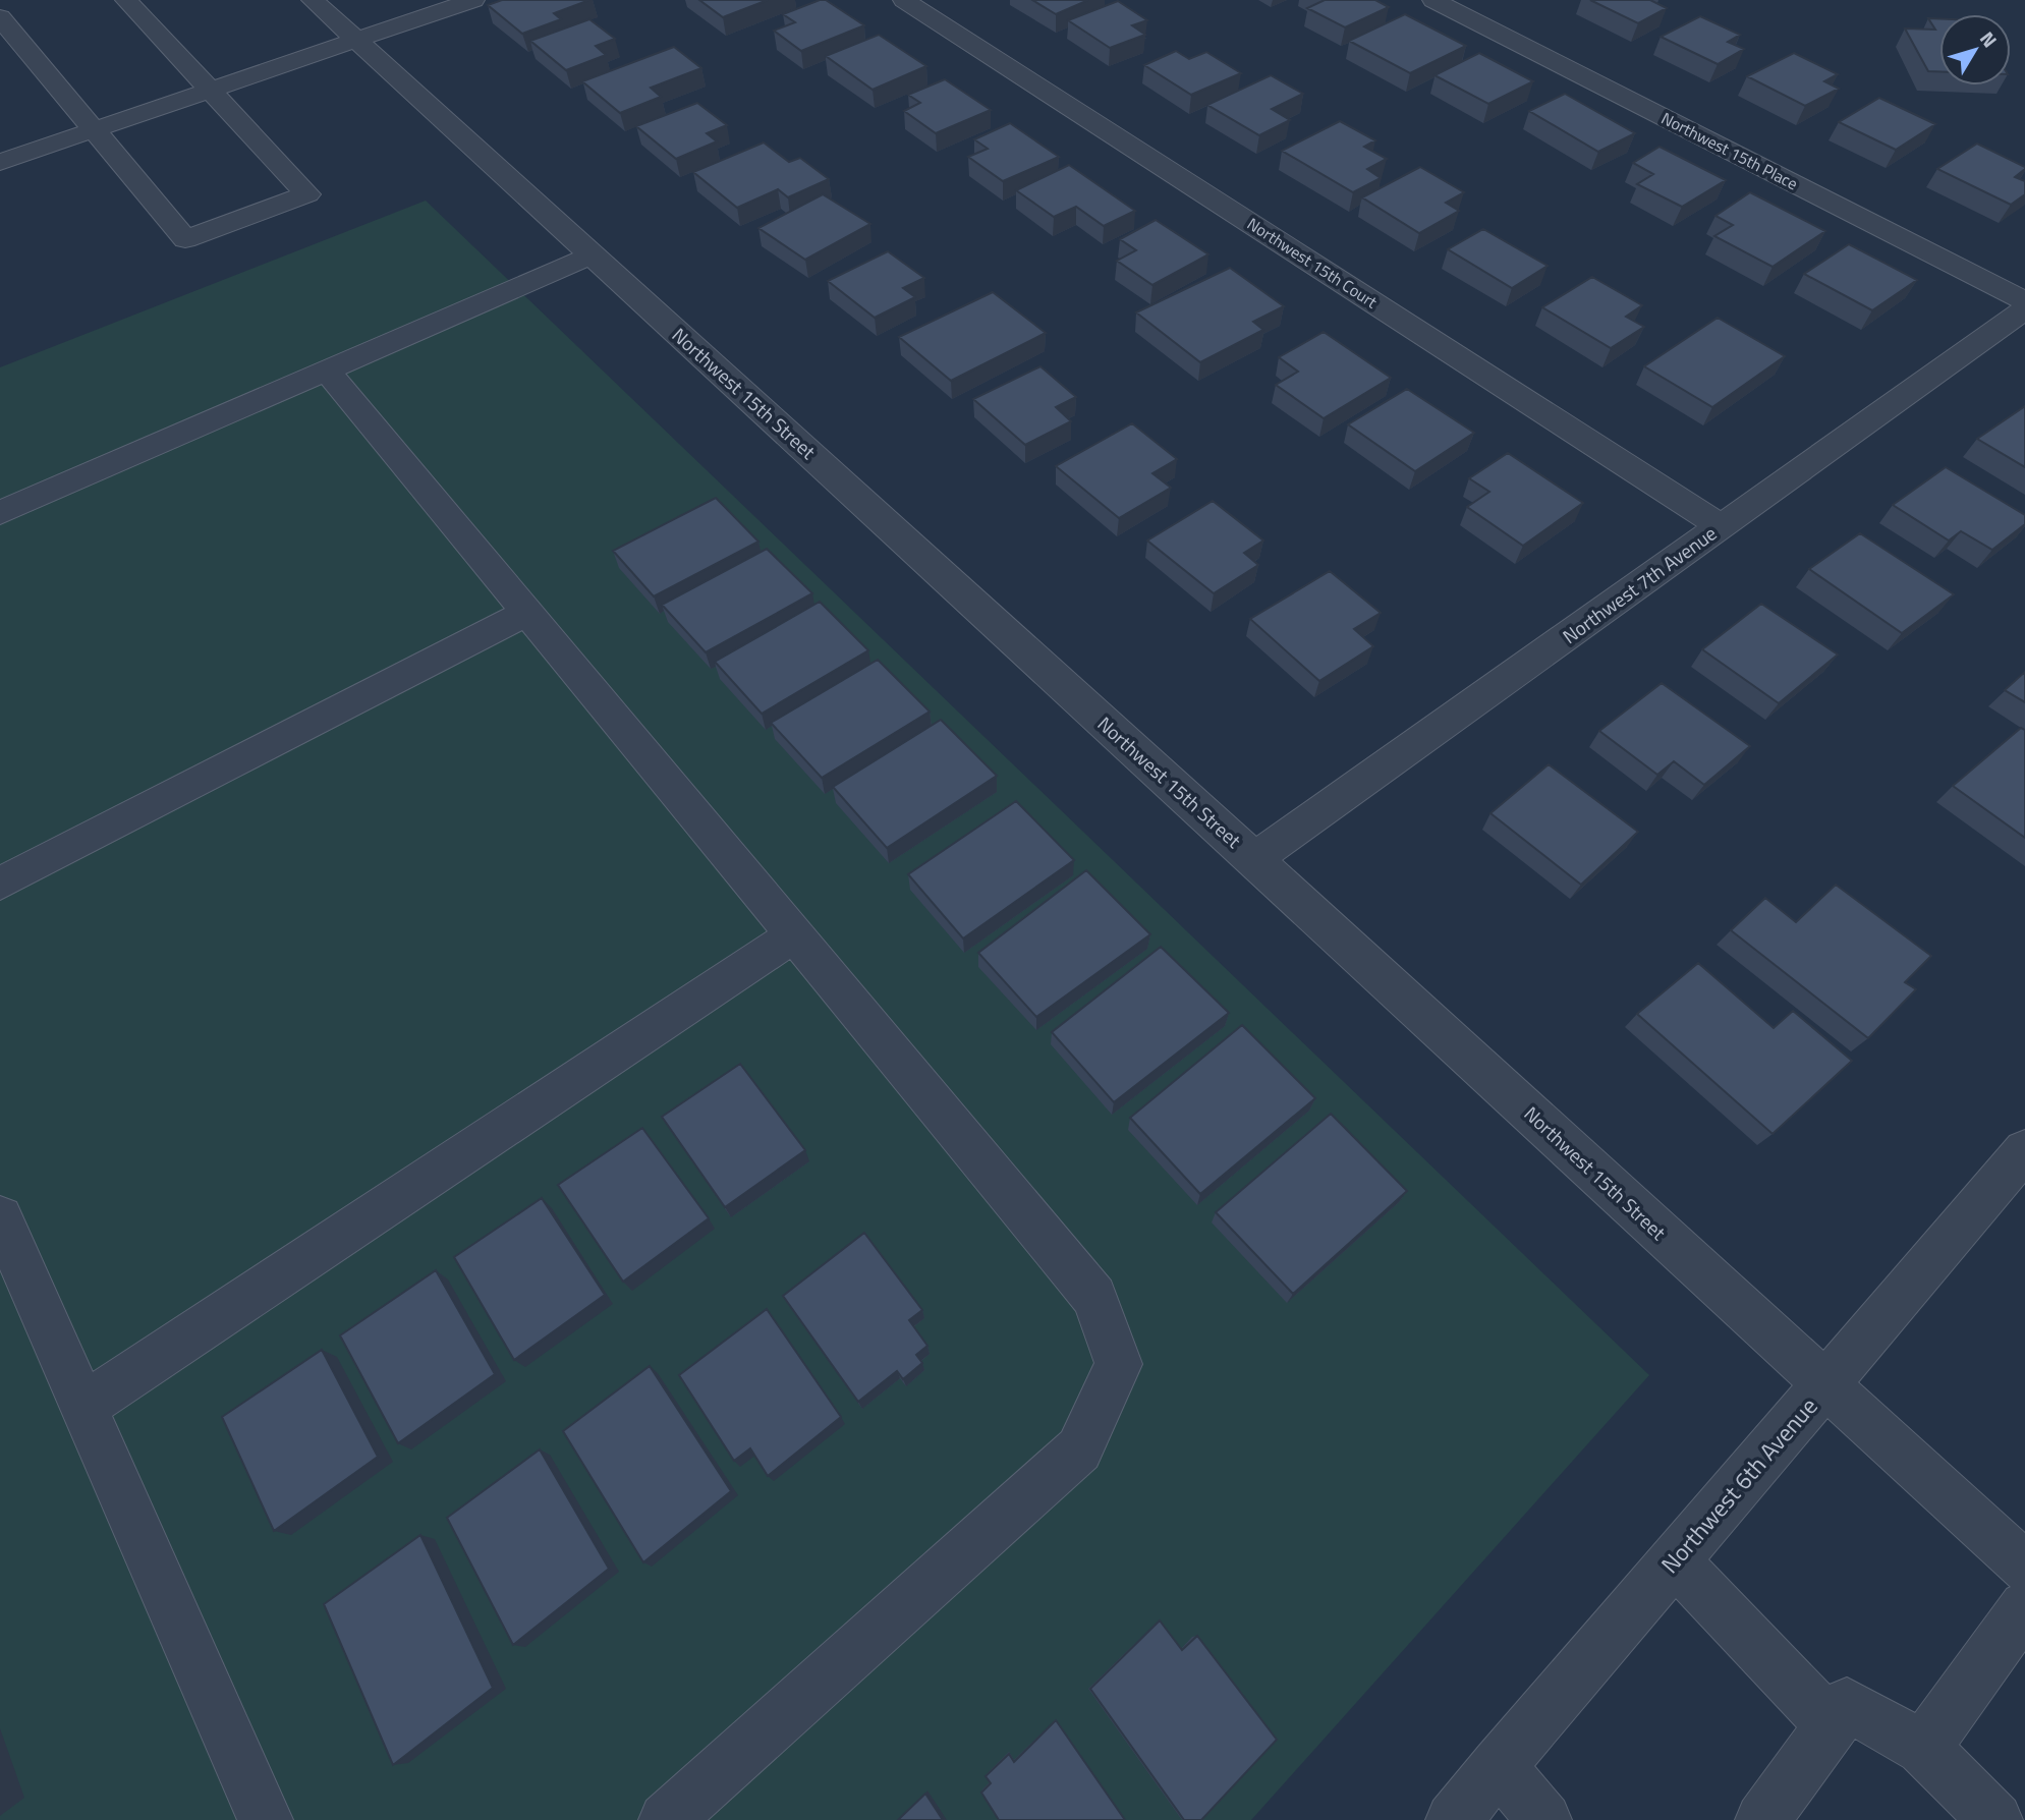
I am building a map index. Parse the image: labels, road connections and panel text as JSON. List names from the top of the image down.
{
  "streets": {
    "street": [
      "Northwest 15th Place",
      "Northwest 15th Court",
      "Northwest 15th Street",
      "Northwest 7th Avenue",
      "Northwest 6th Avenue"
    ]
  },
  "crossings": [
    ["Northwest 15th Court", "Northwest 7th Avenue"],
    ["Northwest 15th Street", "Northwest 7th Avenue"],
    ["Northwest 15th Street", "Northwest 6th Avenue"]
  ],
  "north": "top right"
}
